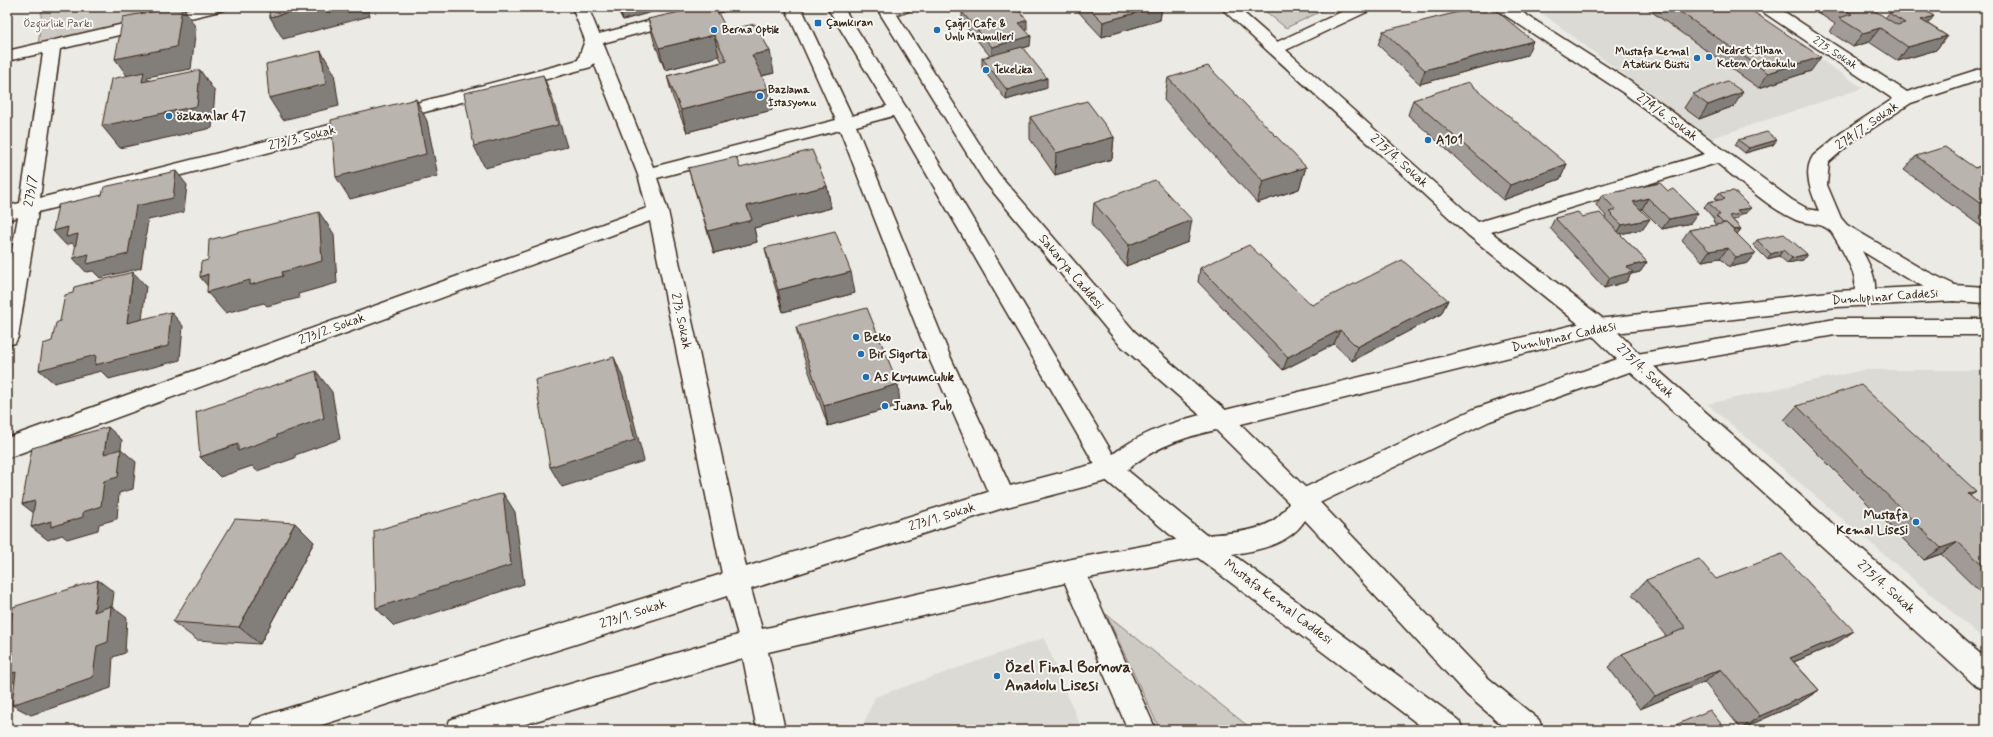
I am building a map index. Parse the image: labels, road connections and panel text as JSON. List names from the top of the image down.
{
  "streets": {
    "street": [
      "275. Sokak",
      "274/6. Sokak",
      "274/7. Sokak",
      "273/3. Sokak",
      "275/4. Sokak",
      "273/7",
      "Sakarya Caddesi",
      "Dumlupınar Caddesi",
      "273. Sokak",
      "273/2. Sokak",
      "273/1. Sokak",
      "Mustafa Kemal Caddesi"
    ]
  },
  "crossings": [
    ["275. Sokak", "274/7. Sokak"],
    ["274/6. Sokak", "274/7. Sokak"],
    ["274/7. Sokak", "Dumlupınar Caddesi"],
    ["273/3. Sokak", "273/7"],
    ["273/3. Sokak", "273. Sokak"],
    ["275/4. Sokak", "Dumlupınar Caddesi"],
    ["Sakarya Caddesi", "Dumlupınar Caddesi"],
    ["Dumlupınar Caddesi", "273/1. Sokak"],
    ["Dumlupınar Caddesi", "Mustafa Kemal Caddesi"],
    ["273. Sokak", "273/2. Sokak"],
    ["273. Sokak", "273/1. Sokak"],
    ["273/1. Sokak", "Mustafa Kemal Caddesi"]
  ],
  "parks": ["Özgürlük Parkı"],
  "places": {
    "transit": ["Çamkıran"],
    "other": [
      "Berna Optik",
      "Çağrı Cafe & Unlu Mamulleri",
      "Nedret İlhan Keten Ortaokulu",
      "Mustafa Kemal Atatürk Büstü",
      "Tekelika",
      "Bazlama İstasyonu",
      "özkanlar 47",
      "A101",
      "Beko",
      "Bir Sigorta",
      "As Kuyumculuk",
      "Juana Pub",
      "Mustafa Kemal Lisesi",
      "Özel Final Bornova Anadolu Lisesi"
    ]
  }
}
